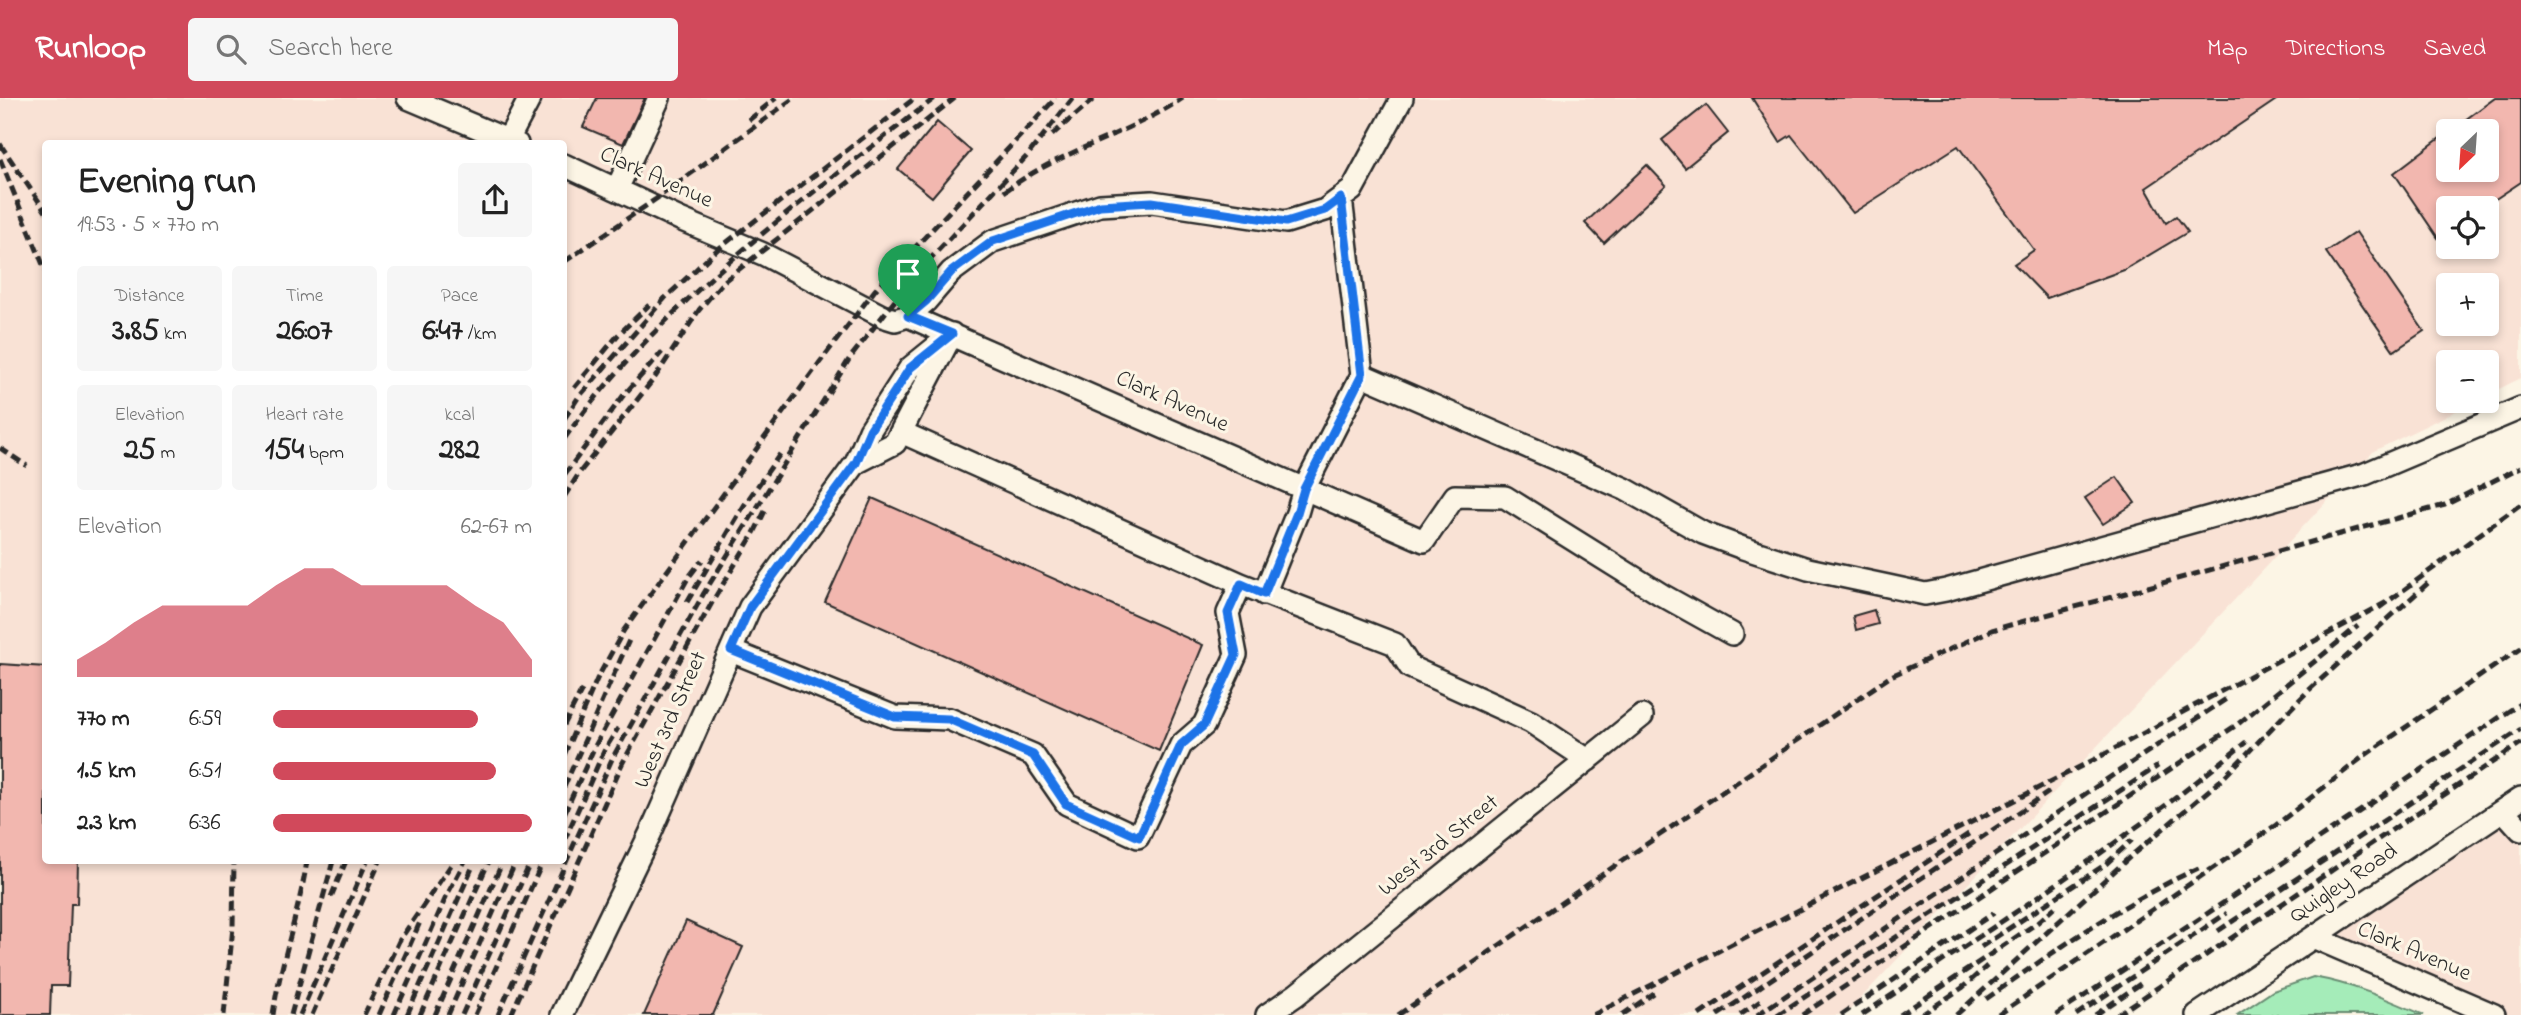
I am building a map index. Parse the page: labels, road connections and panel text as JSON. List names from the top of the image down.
{
  "streets": {
    "street": ["Clark Avenue", "West 3rd Street", "Quigley Road"]
  },
  "crossings": [
    ["Clark Avenue", "West 3rd Street"],
    ["Clark Avenue", "Quigley Road"]
  ],
  "north": "bottom left",
  "page": {
    "header": "Runloop",
    "search": "Search here",
    "nav": ["Map", "Directions", "Saved"],
    "map_buttons": ["+", "−"],
    "heading": ["Evening run", "19:53 · 5 × 770 m"],
    "stats": [
      ["Distance", "3.85 km"],
      ["Time", "26:07"],
      ["Pace", "6:47 /km"],
      ["Elevation", "25 m"],
      ["Heart rate", "154 bpm"],
      ["kcal", "282"]
    ],
    "chart": ["Elevation", "62–67 m"],
    "list": [
      {
        "name": "770 m",
        "note": "6:59"
      },
      {
        "name": "1.5 km",
        "note": "6:51"
      },
      {
        "name": "2.3 km",
        "note": "6:36"
      }
    ]
  }
}
